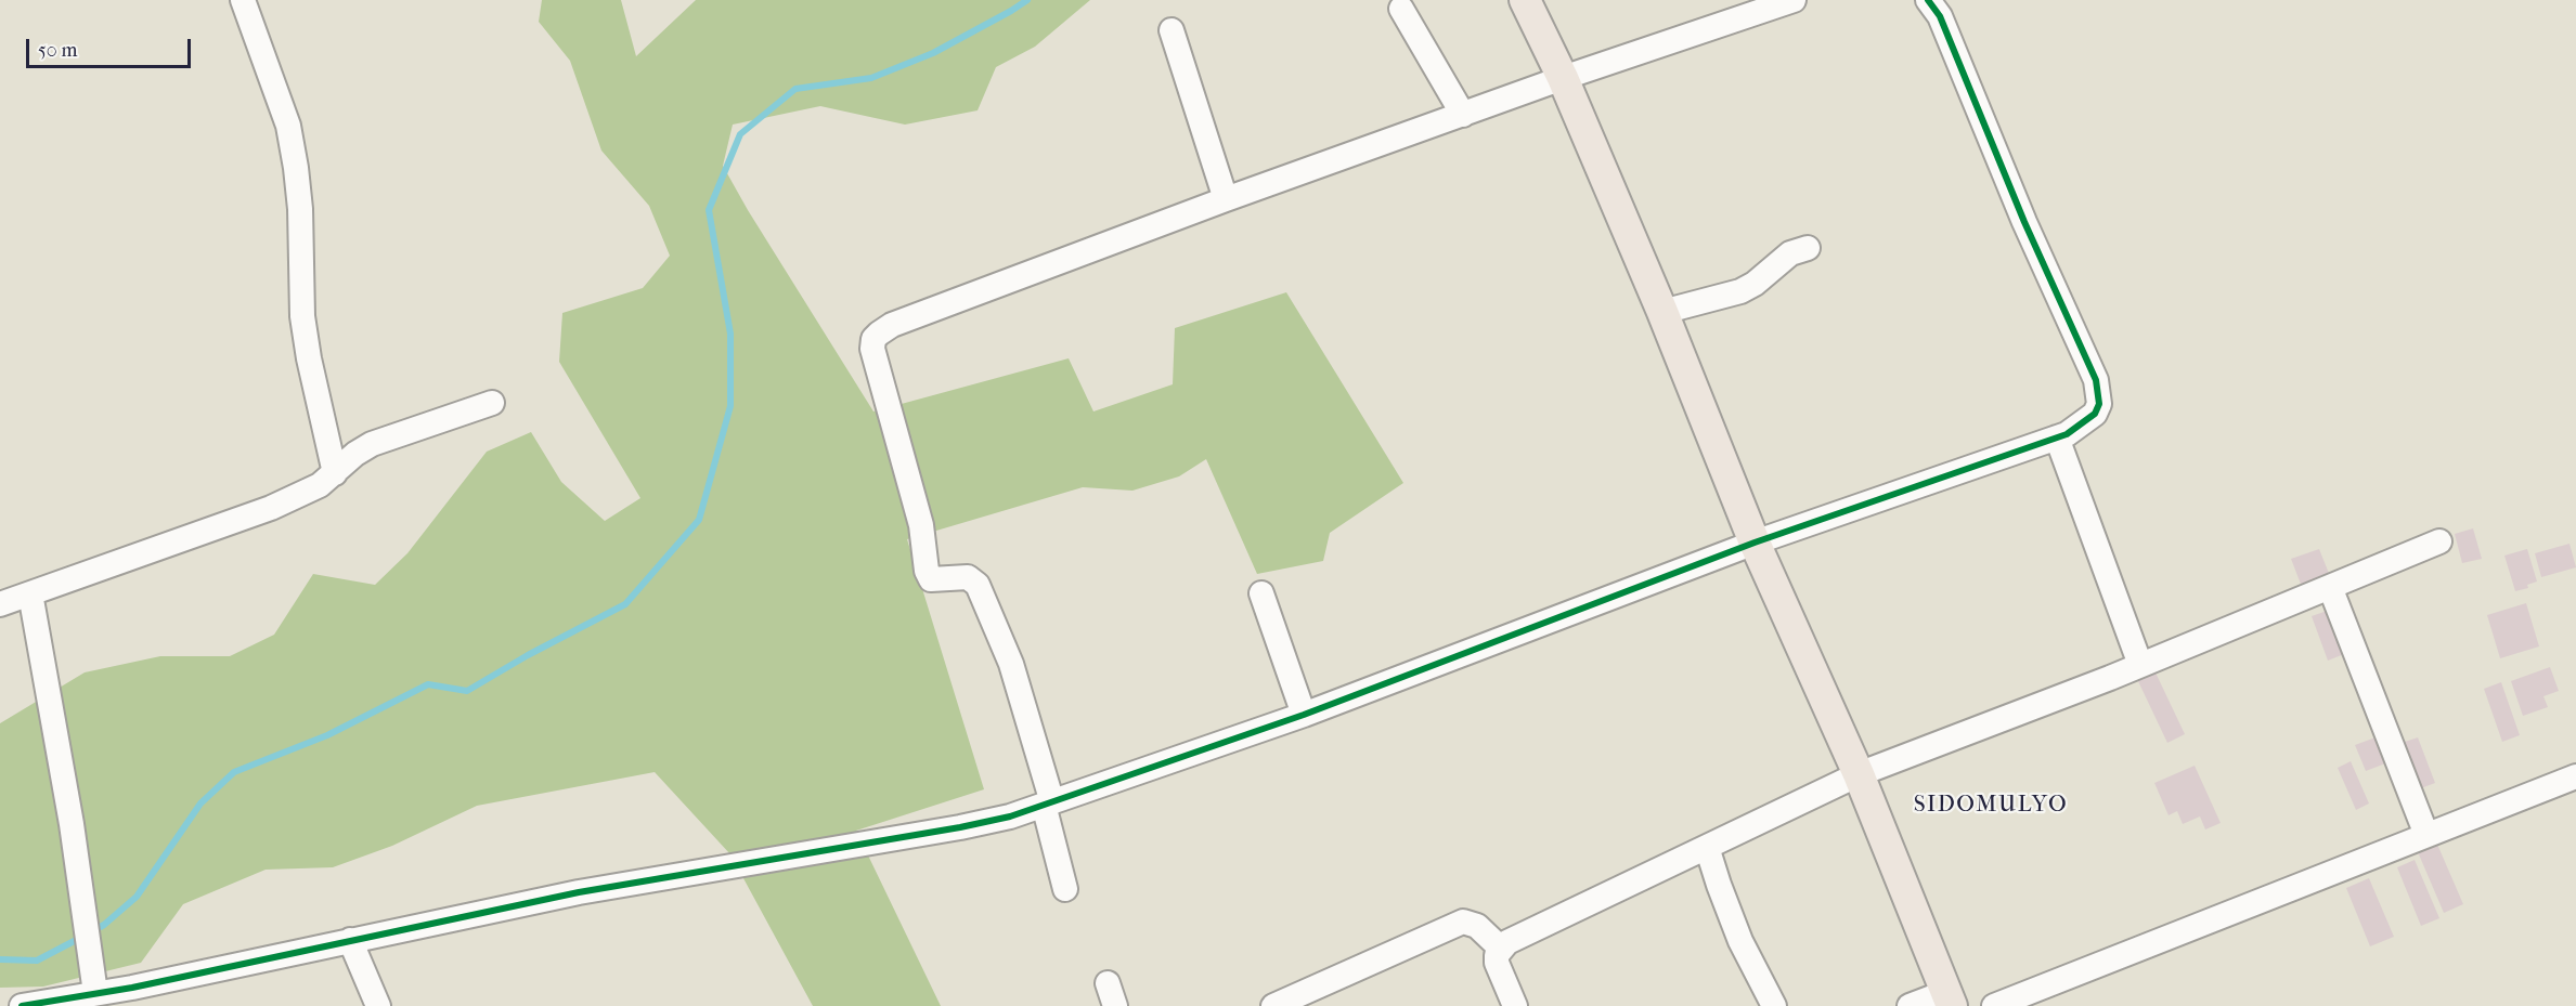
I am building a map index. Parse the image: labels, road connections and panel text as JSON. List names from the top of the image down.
{
  "districts": ["SIDOMULYO"],
  "scale_bar": "50 m"
}
